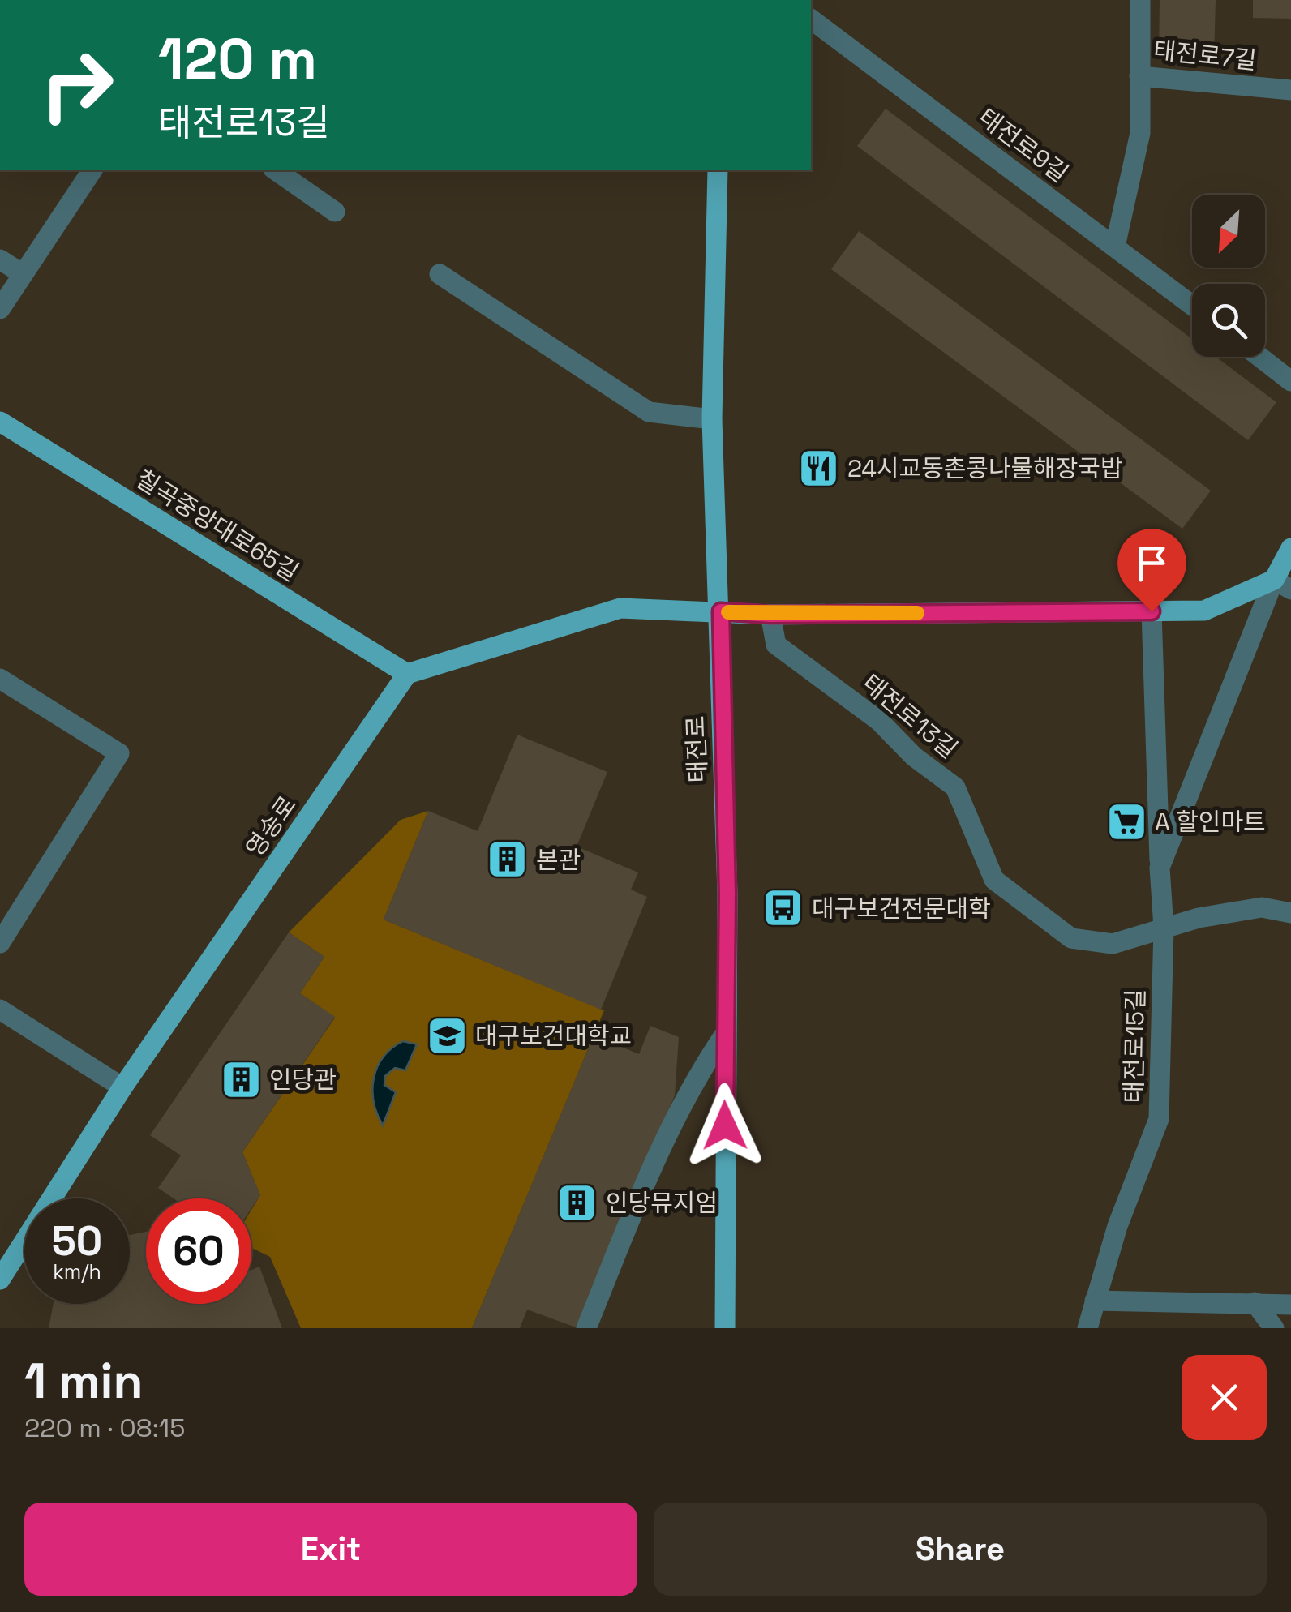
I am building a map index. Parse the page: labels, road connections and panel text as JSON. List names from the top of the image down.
{
  "streets": {
    "main road": ["칠곡중앙대로65길", "태전로", "영송로"],
    "street": [
      "태전로7길",
      "태전로9길",
      "태전로13길",
      "태전로15길"
    ]
  },
  "crossings": [
    ["칠곡중앙대로65길", "영송로"],
    ["태전로13길", "태전로15길"]
  ],
  "places": {
    "restaurant": ["24시교동촌콩나물해장국밥"],
    "supermarket": ["A 할인마트"],
    "building": ["본관", "인당관", "인당뮤지엄"],
    "bus stop": ["대구보건전문대학"],
    "school or university": ["대구보건대학교"]
  },
  "north": "bottom left",
  "page": {
    "turn": ["120 m", "태전로13길"],
    "speed": "50 km/h",
    "limit": "60",
    "heading": ["1 min", "220 m · 08:15"],
    "buttons": ["Exit", "Share"]
  }
}
